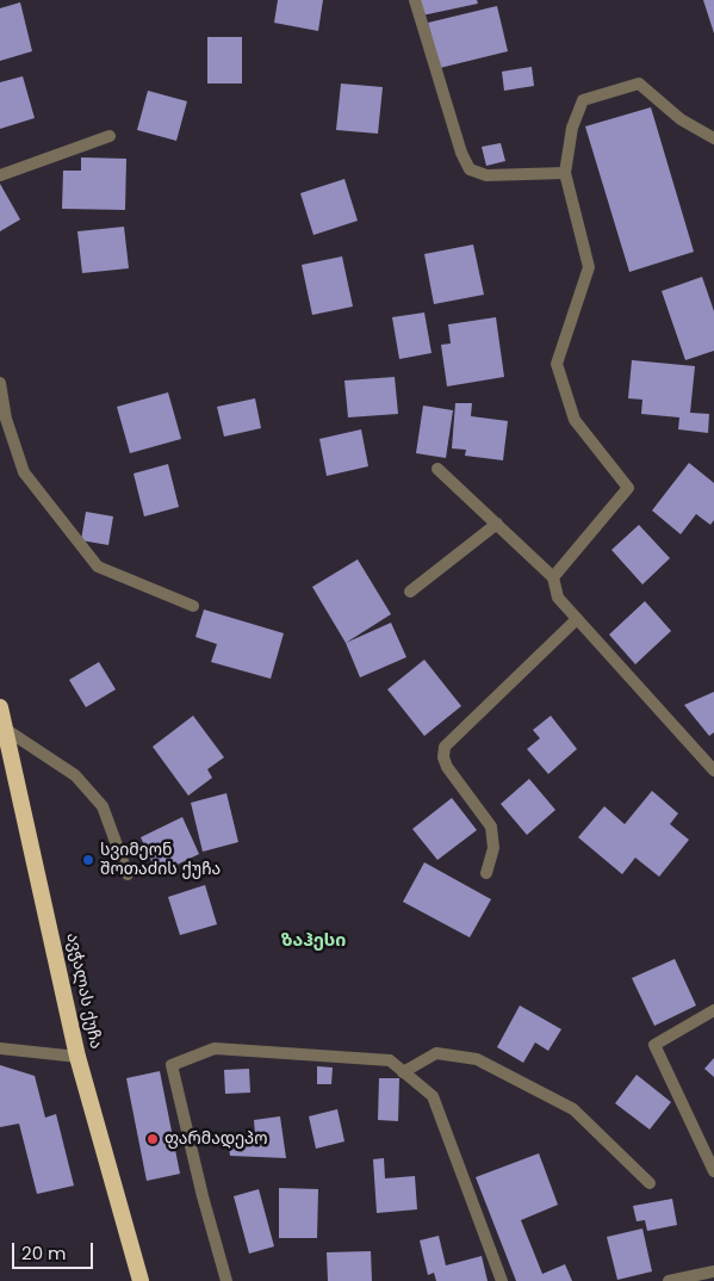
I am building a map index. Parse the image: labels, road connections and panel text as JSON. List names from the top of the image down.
{
  "streets": {
    "highway": ["ავჭალას ქუჩა"]
  },
  "districts": ["ზაჰესი"],
  "places": ["სვიმეონ შოთაძის ქუჩა", "ფარმადეპო"],
  "scale_bar": "20 m"
}
